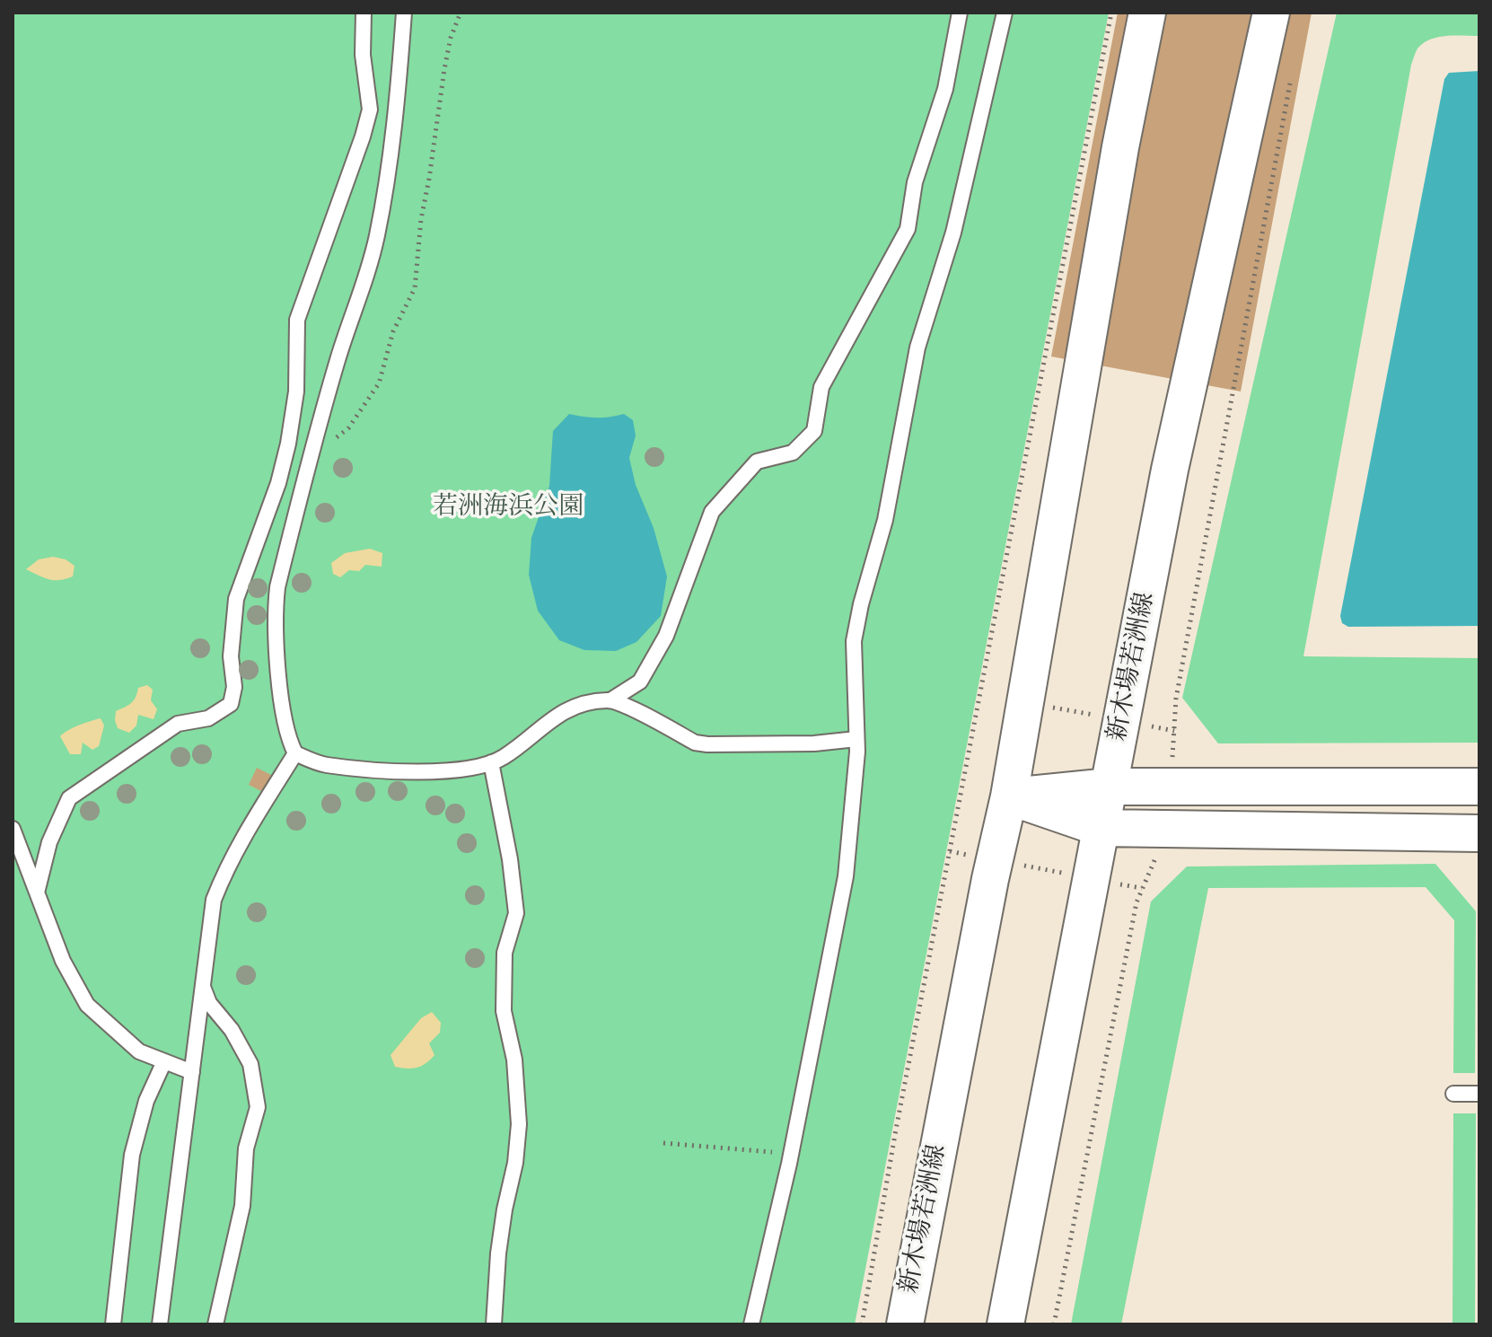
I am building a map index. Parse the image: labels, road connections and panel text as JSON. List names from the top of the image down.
{
  "streets": {
    "street": ["新木場若洲線"]
  },
  "parks": ["若洲海浜公園"]
}
